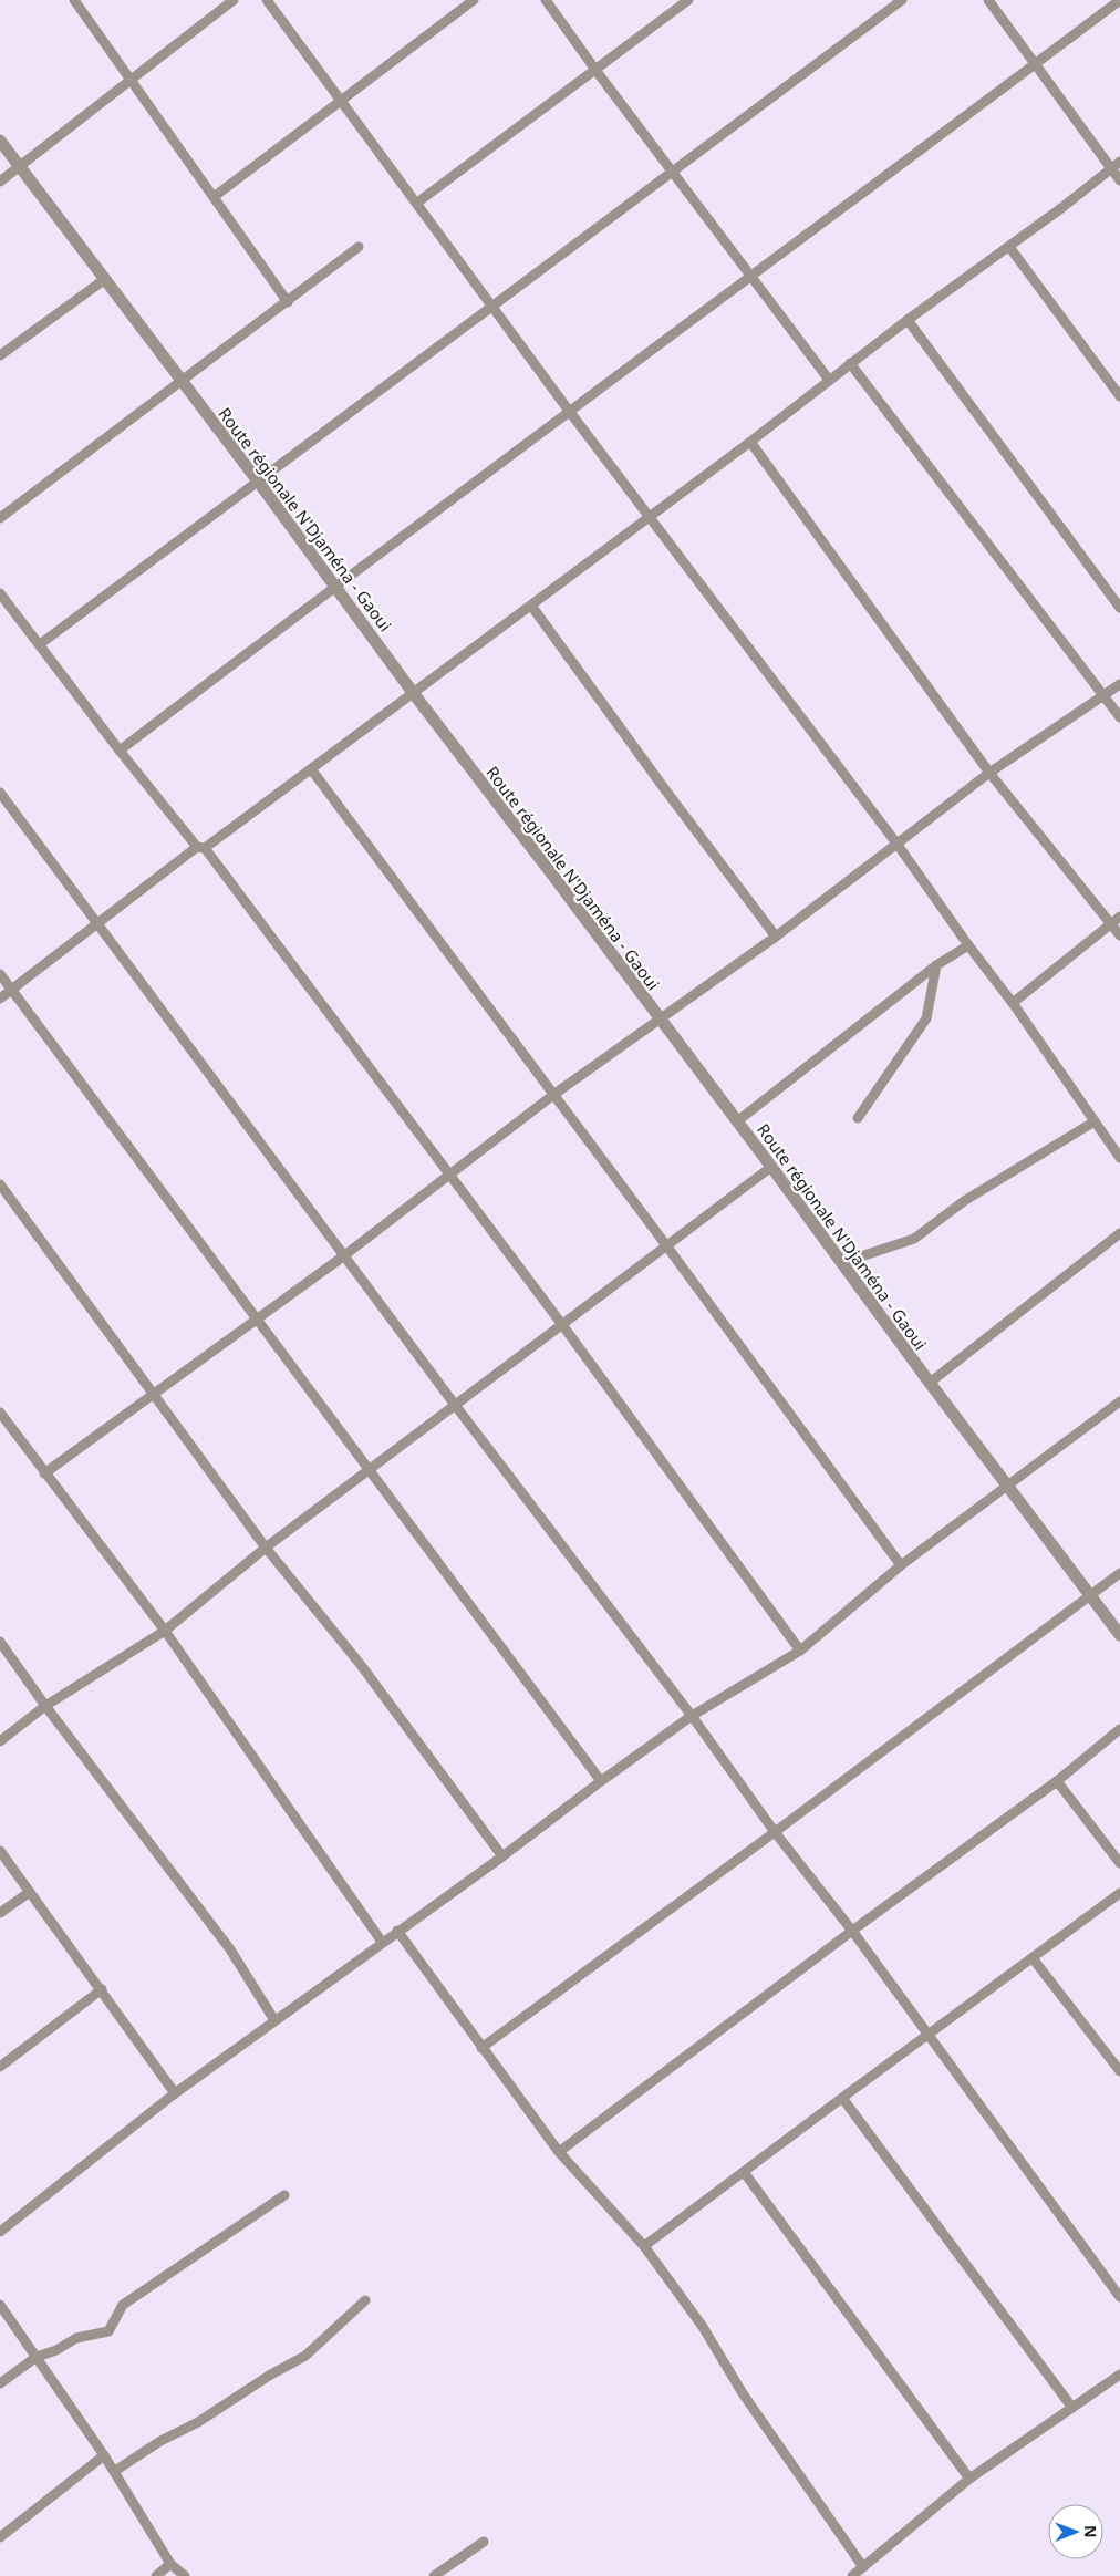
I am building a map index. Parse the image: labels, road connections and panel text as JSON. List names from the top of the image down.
{
  "streets": {
    "street": ["Route régionale N'Djaména - Gaoui"]
  },
  "north": "right"
}
